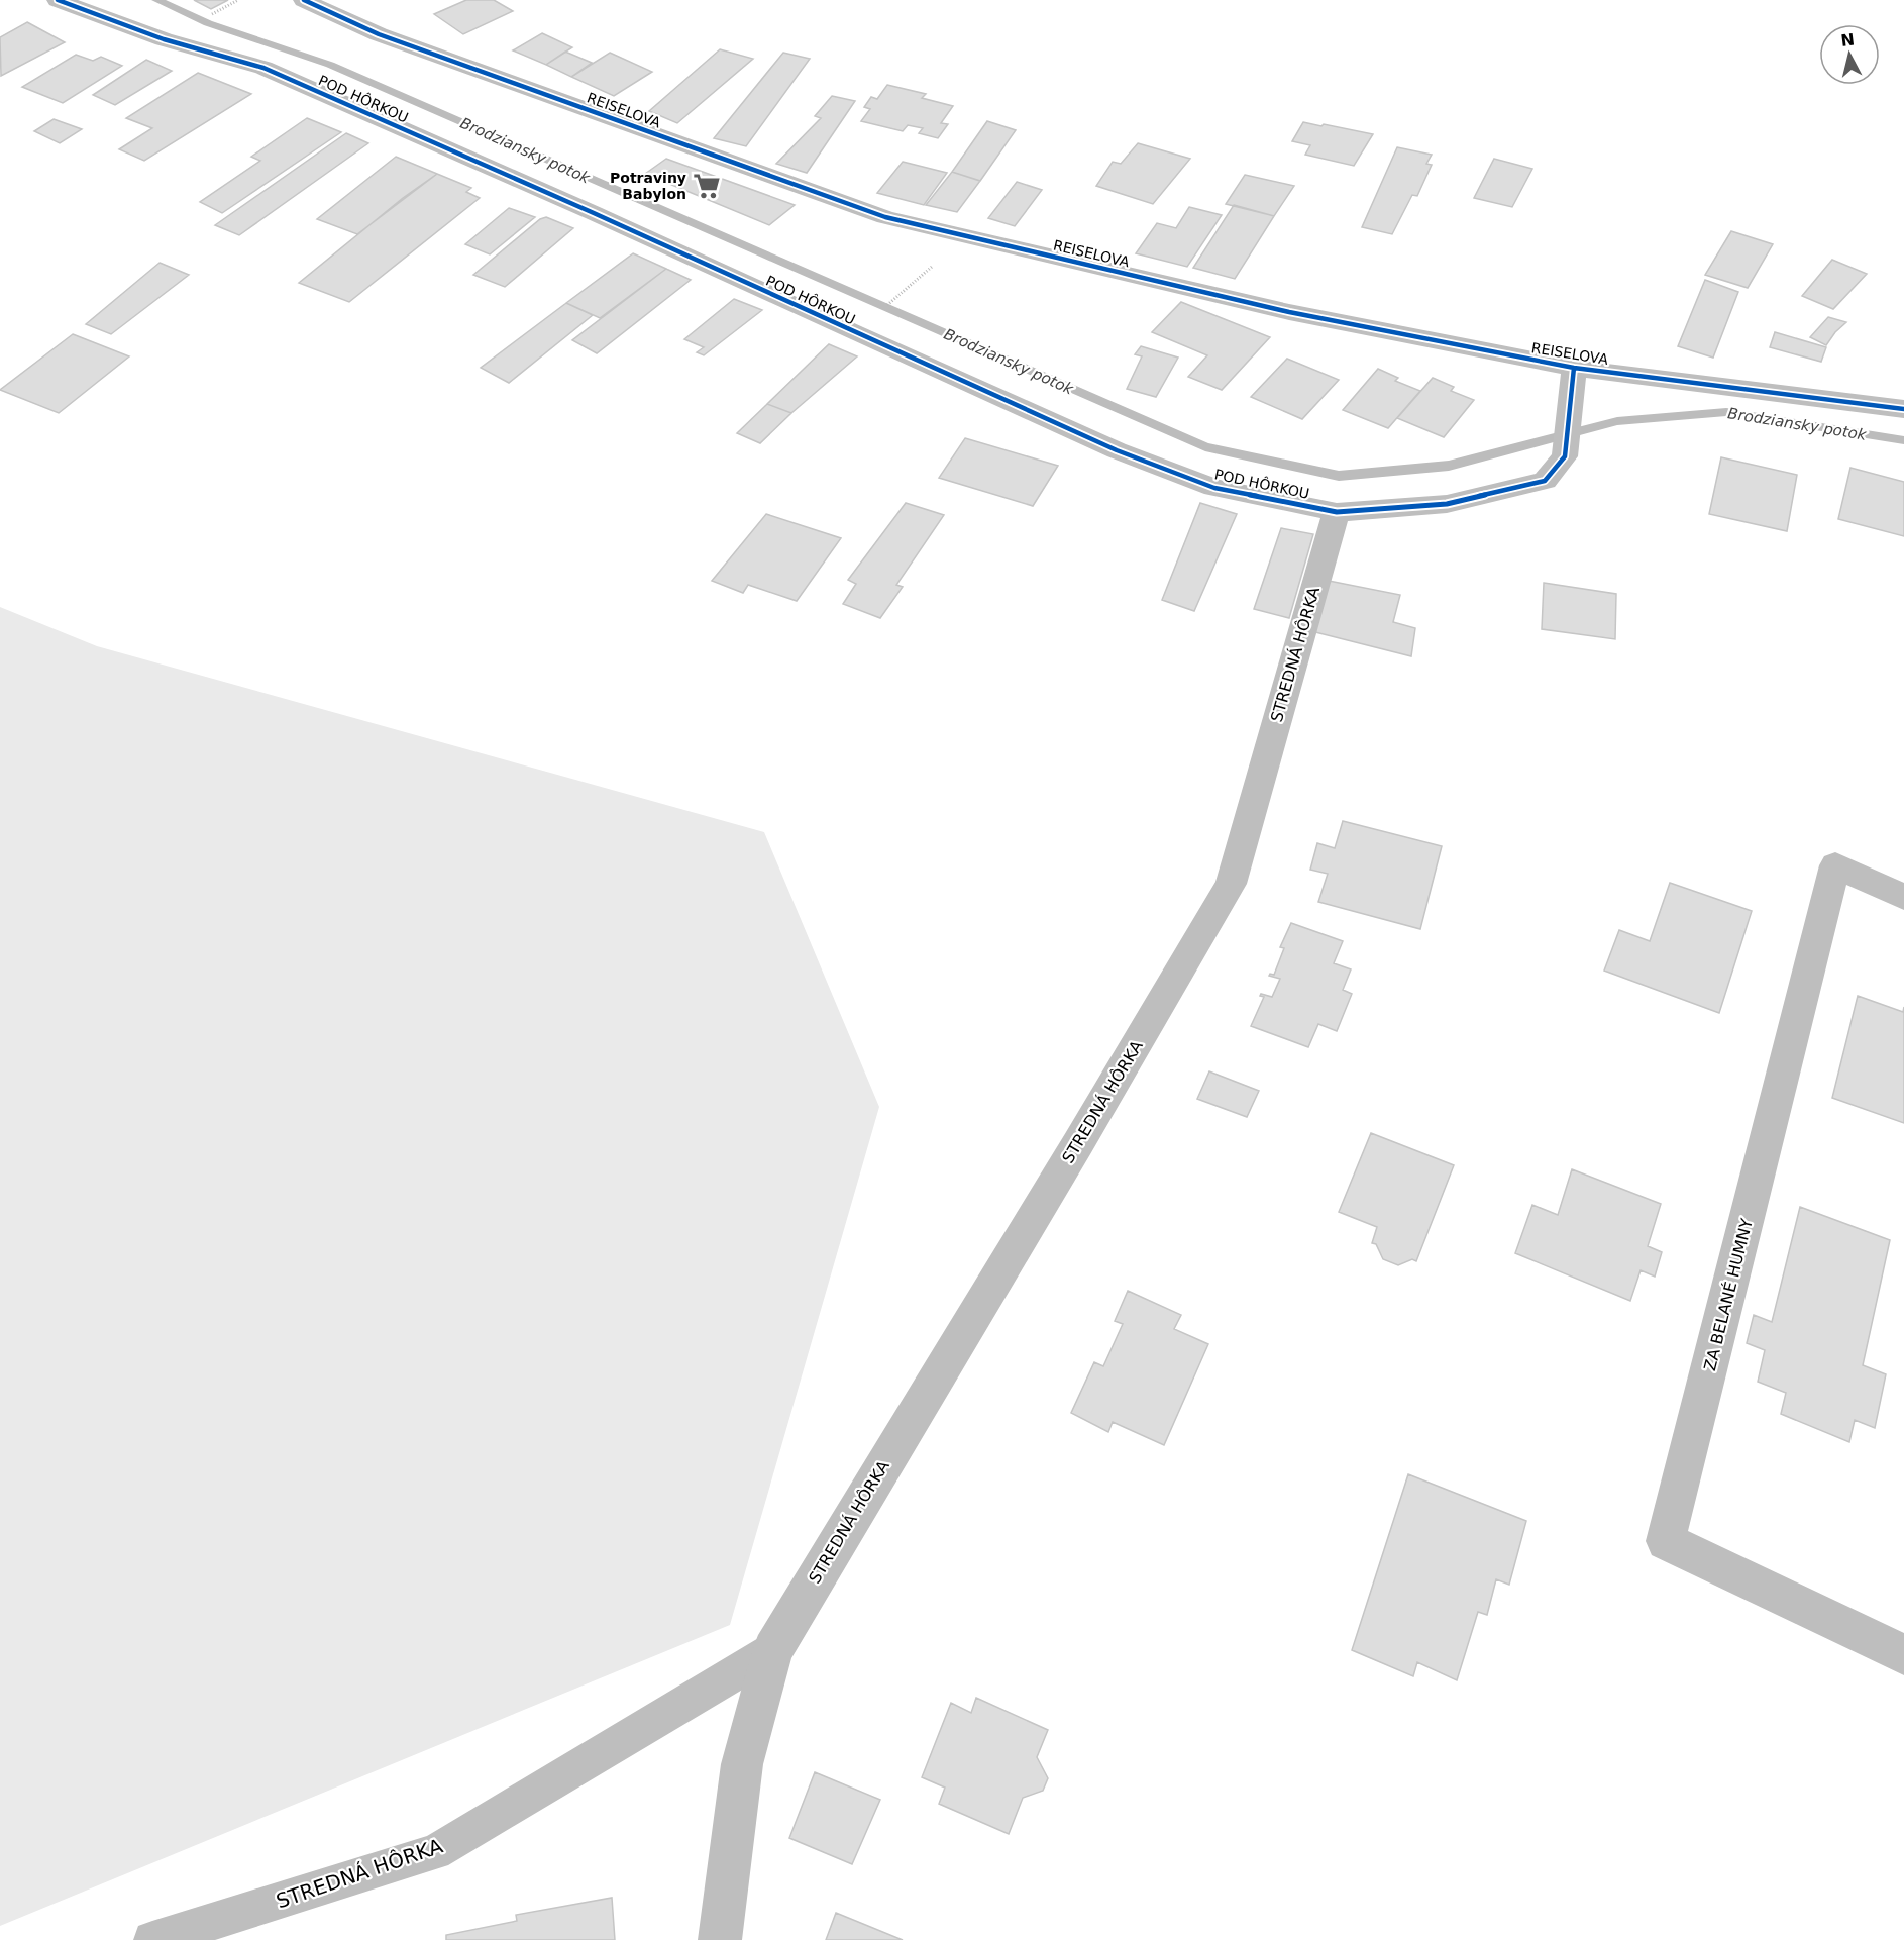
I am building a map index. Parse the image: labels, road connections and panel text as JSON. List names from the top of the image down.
{
  "streets": {
    "street": [
      "POD HÔRKOU",
      "REISELOVA",
      "STREDNÁ HÔRKA",
      "ZA BELANÉ HUMNY"
    ]
  },
  "crossings": [
    ["POD HÔRKOU", "REISELOVA"],
    ["POD HÔRKOU", "STREDNÁ HÔRKA"]
  ],
  "water": ["Brodziansky potok"],
  "places": {
    "supermarket": ["Potraviny Babylon"]
  },
  "north": "top"
}
